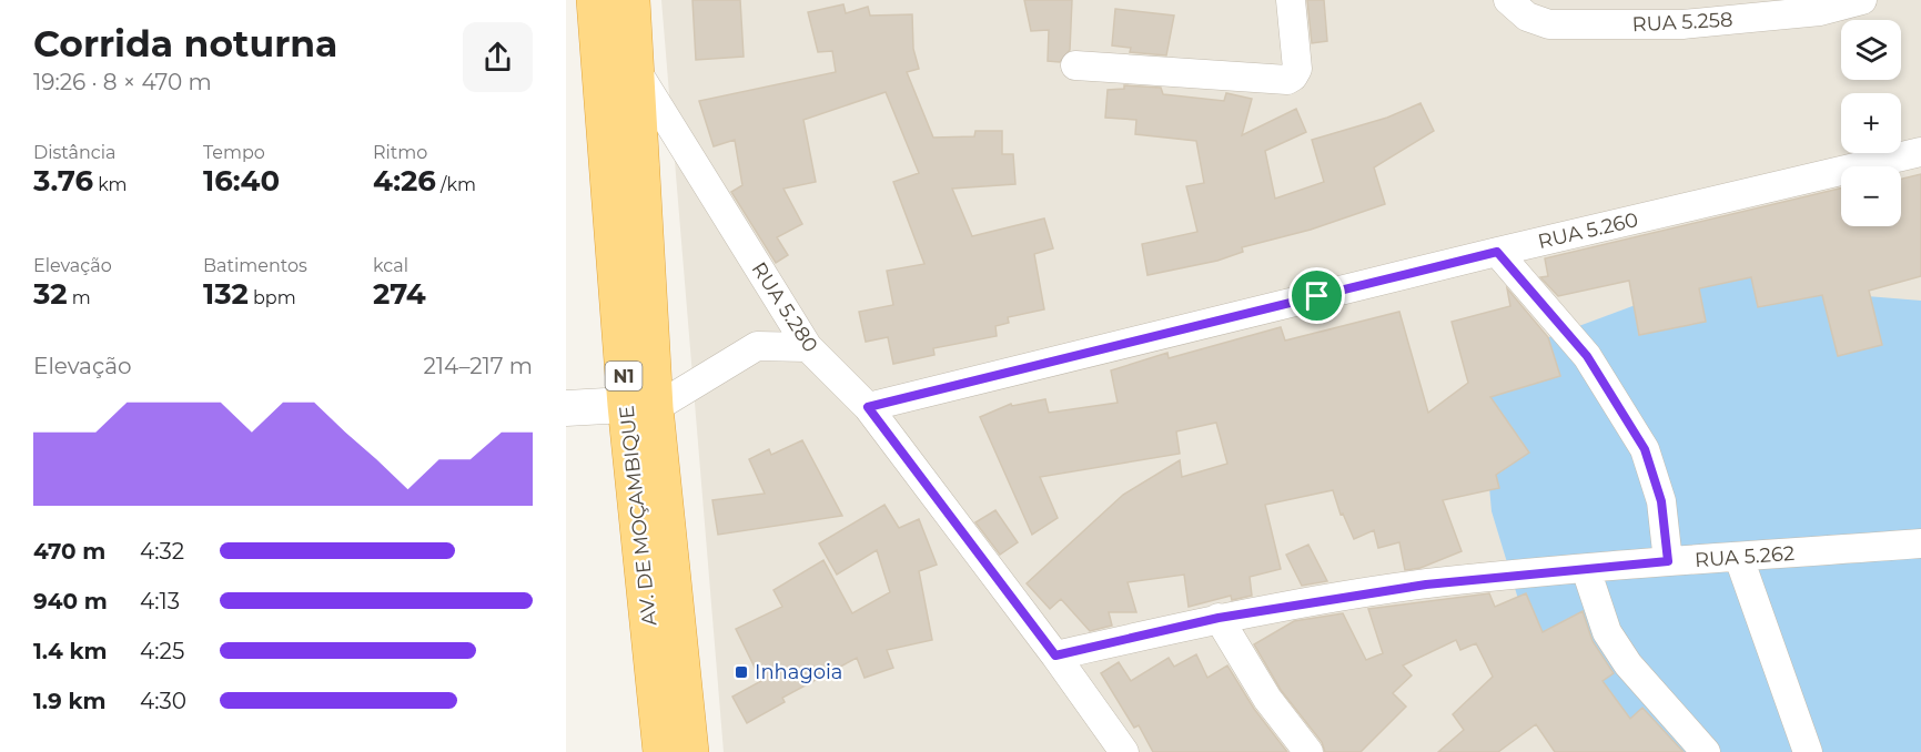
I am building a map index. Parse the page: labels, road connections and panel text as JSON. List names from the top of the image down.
{
  "streets": {
    "highway": ["N1", "AV. DE MOÇAMBIQUE"],
    "street": [
      "RUA 5.258",
      "RUA 5.260",
      "RUA 5.280",
      "RUA 5.262"
    ]
  },
  "crossings": [
    ["RUA 5.260", "RUA 5.280"],
    ["RUA 5.280", "AV. DE MOÇAMBIQUE"],
    ["RUA 5.280", "RUA 5.262"]
  ],
  "places": {
    "transit": ["Inhagoia"]
  },
  "page": {
    "heading": ["Corrida noturna", "19:26 · 8 × 470 m"],
    "map_buttons": ["+", "−"],
    "stats": [
      ["Distância", "3.76 km"],
      ["Tempo", "16:40"],
      ["Ritmo", "4:26 /km"],
      ["Elevação", "32 m"],
      ["Batimentos", "132 bpm"],
      ["kcal", "274"]
    ],
    "chart": ["Elevação", "214–217 m"],
    "list": [
      {
        "name": "470 m",
        "note": "4:32"
      },
      {
        "name": "940 m",
        "note": "4:13"
      },
      {
        "name": "1.4 km",
        "note": "4:25"
      },
      {
        "name": "1.9 km",
        "note": "4:30"
      }
    ]
  }
}
